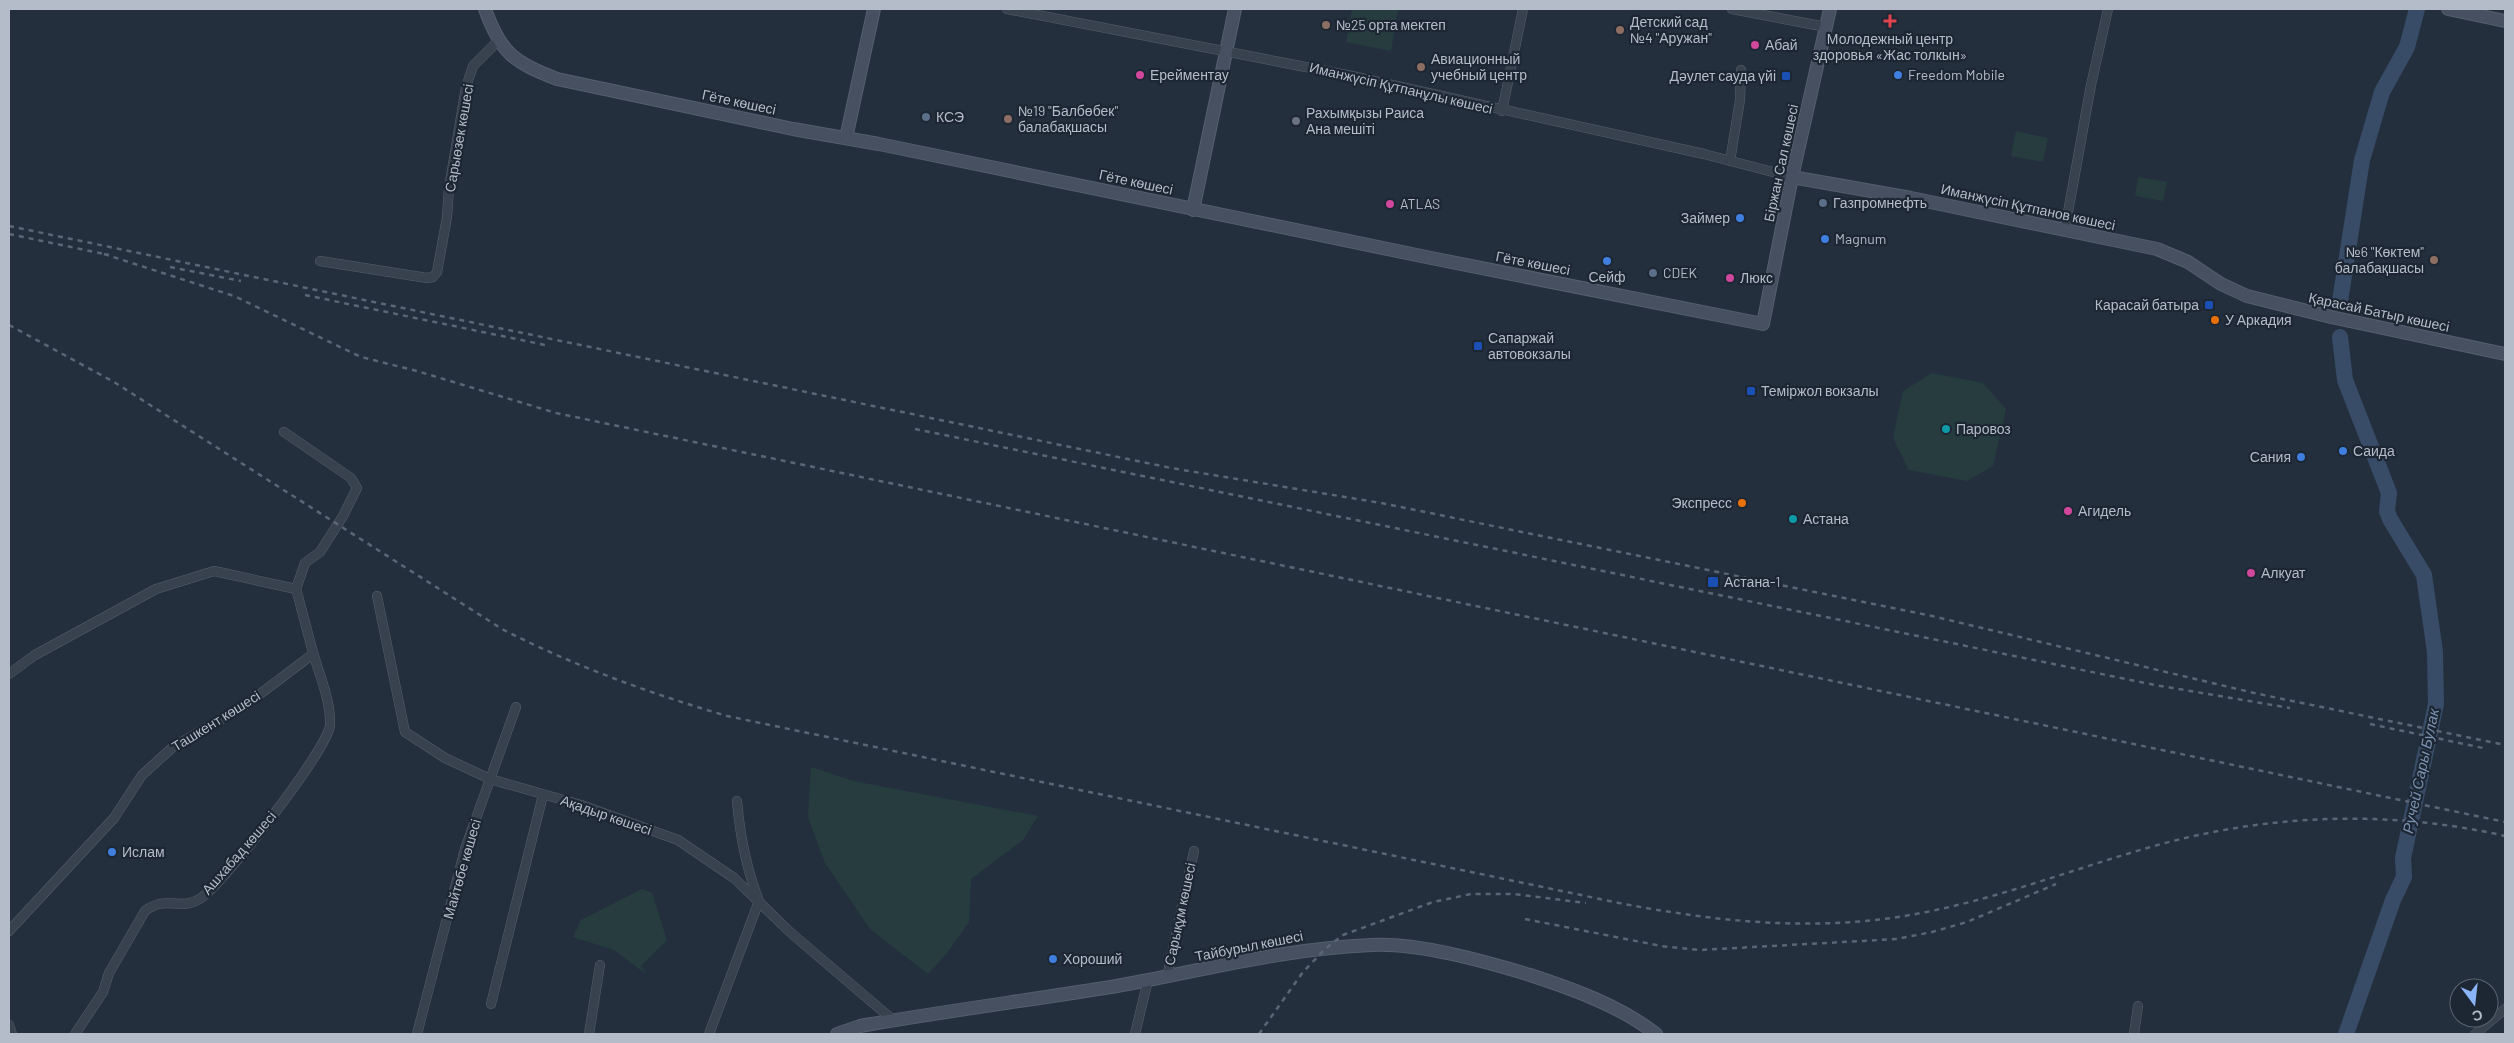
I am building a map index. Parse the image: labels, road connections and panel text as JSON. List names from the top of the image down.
{
  "streets": {
    "main road": [
      "Гёте көшесі",
      "Біржан Сал көшесі",
      "Иманжүсіп Құтпанов көшесі",
      "Қарасай Батыр көшесі",
      "Тайбурыл көшесі"
    ],
    "street": [
      "Иманжүсіп Құтпанұлы көшесі",
      "Сарыөзек көшесі",
      "Ташкент көшесі",
      "Ақадыр көшесі",
      "Ашхабад көшесі",
      "Майтөбе көшесі",
      "Сарықұм көшесі"
    ]
  },
  "crossings": [
    ["Иманжүсіп Құтпанұлы көшесі", "Біржан Сал көшесі"],
    ["Иманжүсіп Құтпанұлы көшесі", "Иманжүсіп Құтпанов көшесі"],
    ["Гёте көшесі", "Сарыөзек көшесі"],
    ["Гёте көшесі", "Біржан Сал көшесі"],
    ["Біржан Сал көшесі", "Иманжүсіп Құтпанов көшесі"],
    ["Иманжүсіп Құтпанов көшесі", "Қарасай Батыр көшесі"],
    ["Ташкент көшесі", "Ашхабад көшесі"],
    ["Ақадыр көшесі", "Майтөбе көшесі"],
    ["Ақадыр көшесі", "Тайбурыл көшесі"],
    ["Сарықұм көшесі", "Тайбурыл көшесі"]
  ],
  "water": ["Ручей Сары Булак"],
  "places": {
    "health": ["Молодежный центр здоровья «Жас толкын»"],
    "other": [
      "№25 орта мектеп",
      "Детский сад №4 \"Аружан\"",
      "Абай",
      "Авиационный учебный центр",
      "Ерейментау",
      "Freedom Mobile",
      "КСЭ",
      "№19 \"Балбөбек\" балабақшасы",
      "Рахымқызы Раиса Ана мешіті",
      "Газпромнефть",
      "ATLAS",
      "Займер",
      "Magnum",
      "№6 \"Көктем\" балабақшасы",
      "Сейф",
      "CDEK",
      "Люкс",
      "У Аркадия",
      "Паровоз",
      "Саида",
      "Сания",
      "Экспресс",
      "Агидель",
      "Астана",
      "Алкуат",
      "Ислам",
      "Хороший"
    ],
    "transit": [
      "Дәулет сауда үйі",
      "Карасай батыра",
      "Сапаржай автовокзалы",
      "Теміржол вокзалы",
      "Астана-1"
    ]
  },
  "north": "bottom"
}
